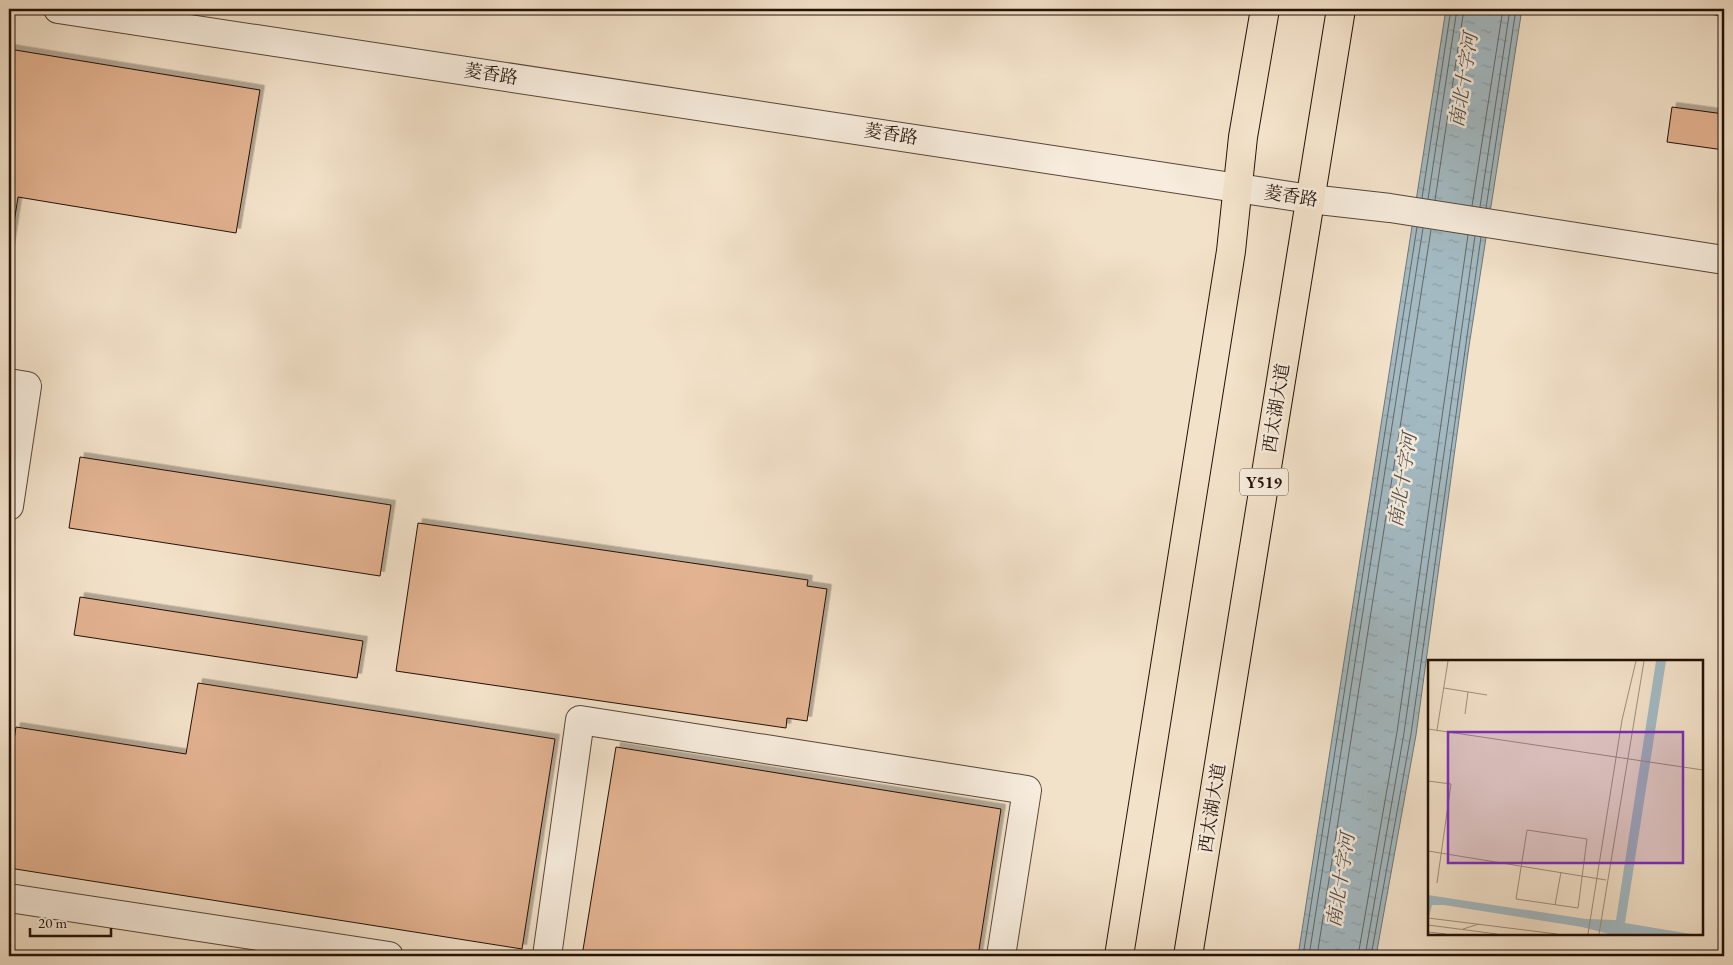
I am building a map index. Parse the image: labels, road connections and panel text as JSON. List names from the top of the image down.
{
  "streets": {
    "main road": ["西太湖大道", "Y519"],
    "street": ["菱香路"]
  },
  "crossings": [
    ["菱香路", "西太湖大道"]
  ],
  "water": ["南北十字河"],
  "scale_bar": "20 m"
}
